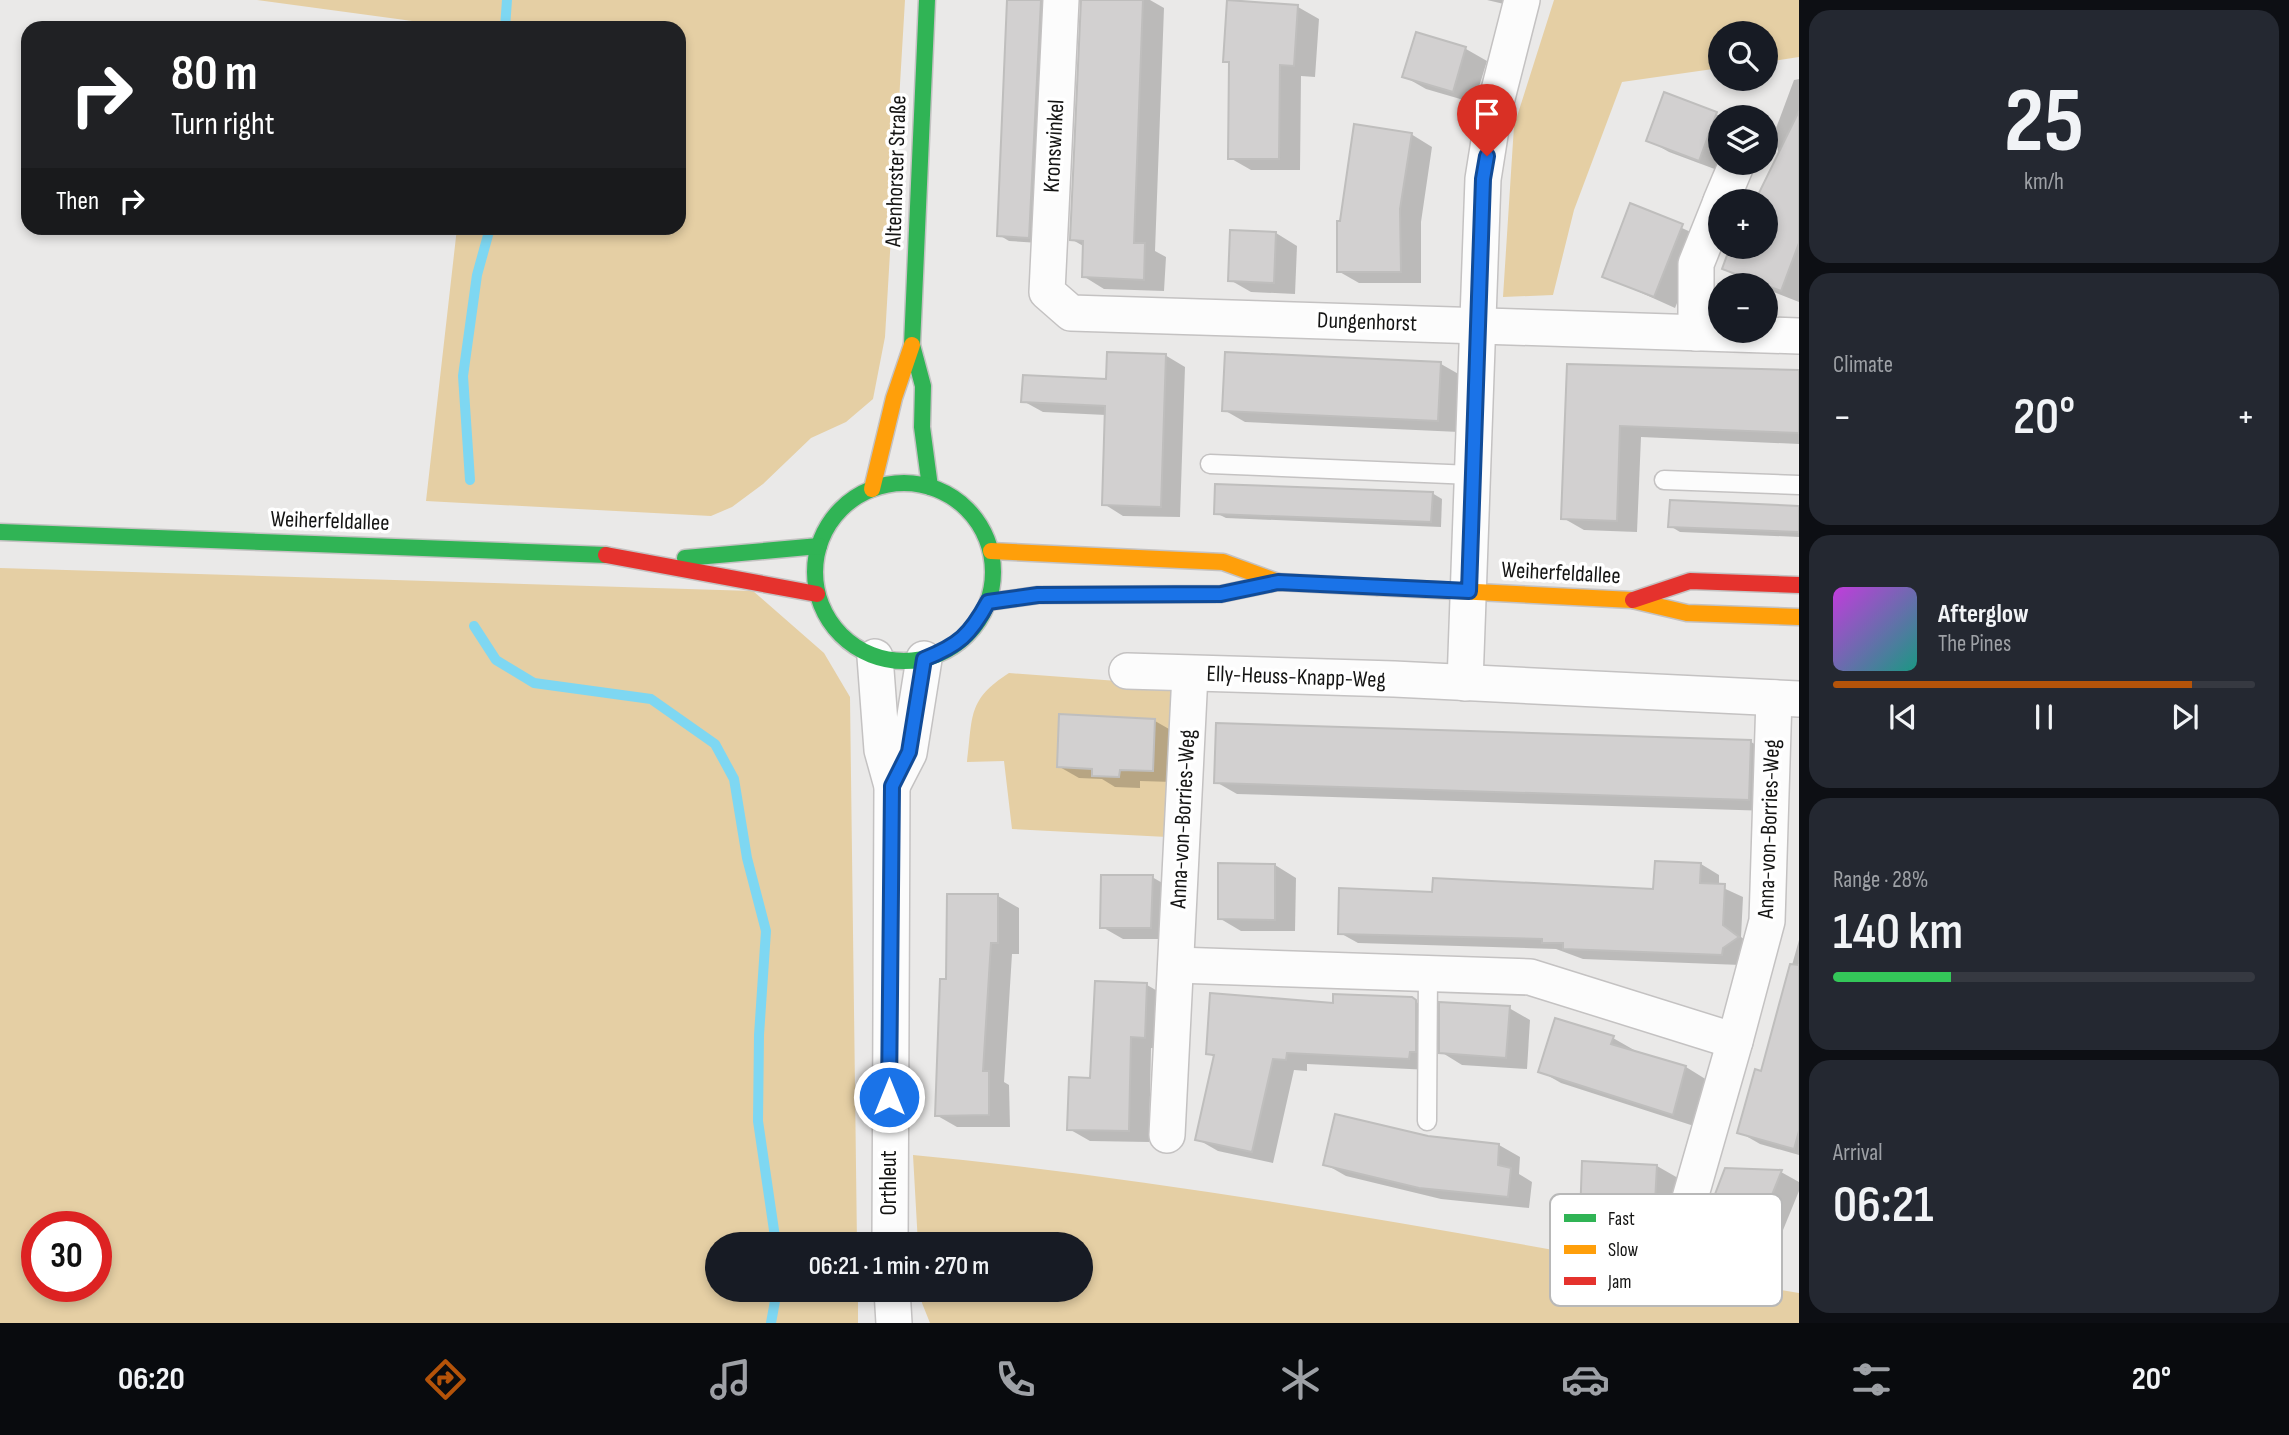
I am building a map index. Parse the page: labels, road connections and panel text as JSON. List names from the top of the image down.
{
  "streets": {
    "main road": ["Altenhorster Straße", "Weiherfeldallee"],
    "street": [
      "Kronswinkel",
      "Dungenhorst",
      "Elly-Heuss-Knapp-Weg",
      "Anna-von-Borries-Weg",
      "Orthleut"
    ]
  },
  "crossings": [
    ["Kronswinkel", "Dungenhorst"],
    ["Altenhorster Straße", "Weiherfeldallee"],
    ["Altenhorster Straße", "Orthleut"],
    ["Weiherfeldallee", "Orthleut"],
    ["Elly-Heuss-Knapp-Weg", "Anna-von-Borries-Weg"]
  ],
  "legend": ["Fast", "Slow", "Jam"],
  "page": {
    "tile": [
      ["25", "km/h"],
      "Climate",
      ["Range · 28%", "140 km"],
      ["Arrival", "06:21"]
    ],
    "map_buttons": ["+", "−"],
    "turn": ["80 m", "Turn right"],
    "then": "Then",
    "heat": ["−", "20°", "+"],
    "song": ["Afterglow", "The Pines"],
    "limit": "30",
    "trip": "06:21 · 1 min · 270 m",
    "tabs": ["06:20", "20°"]
  }
}
